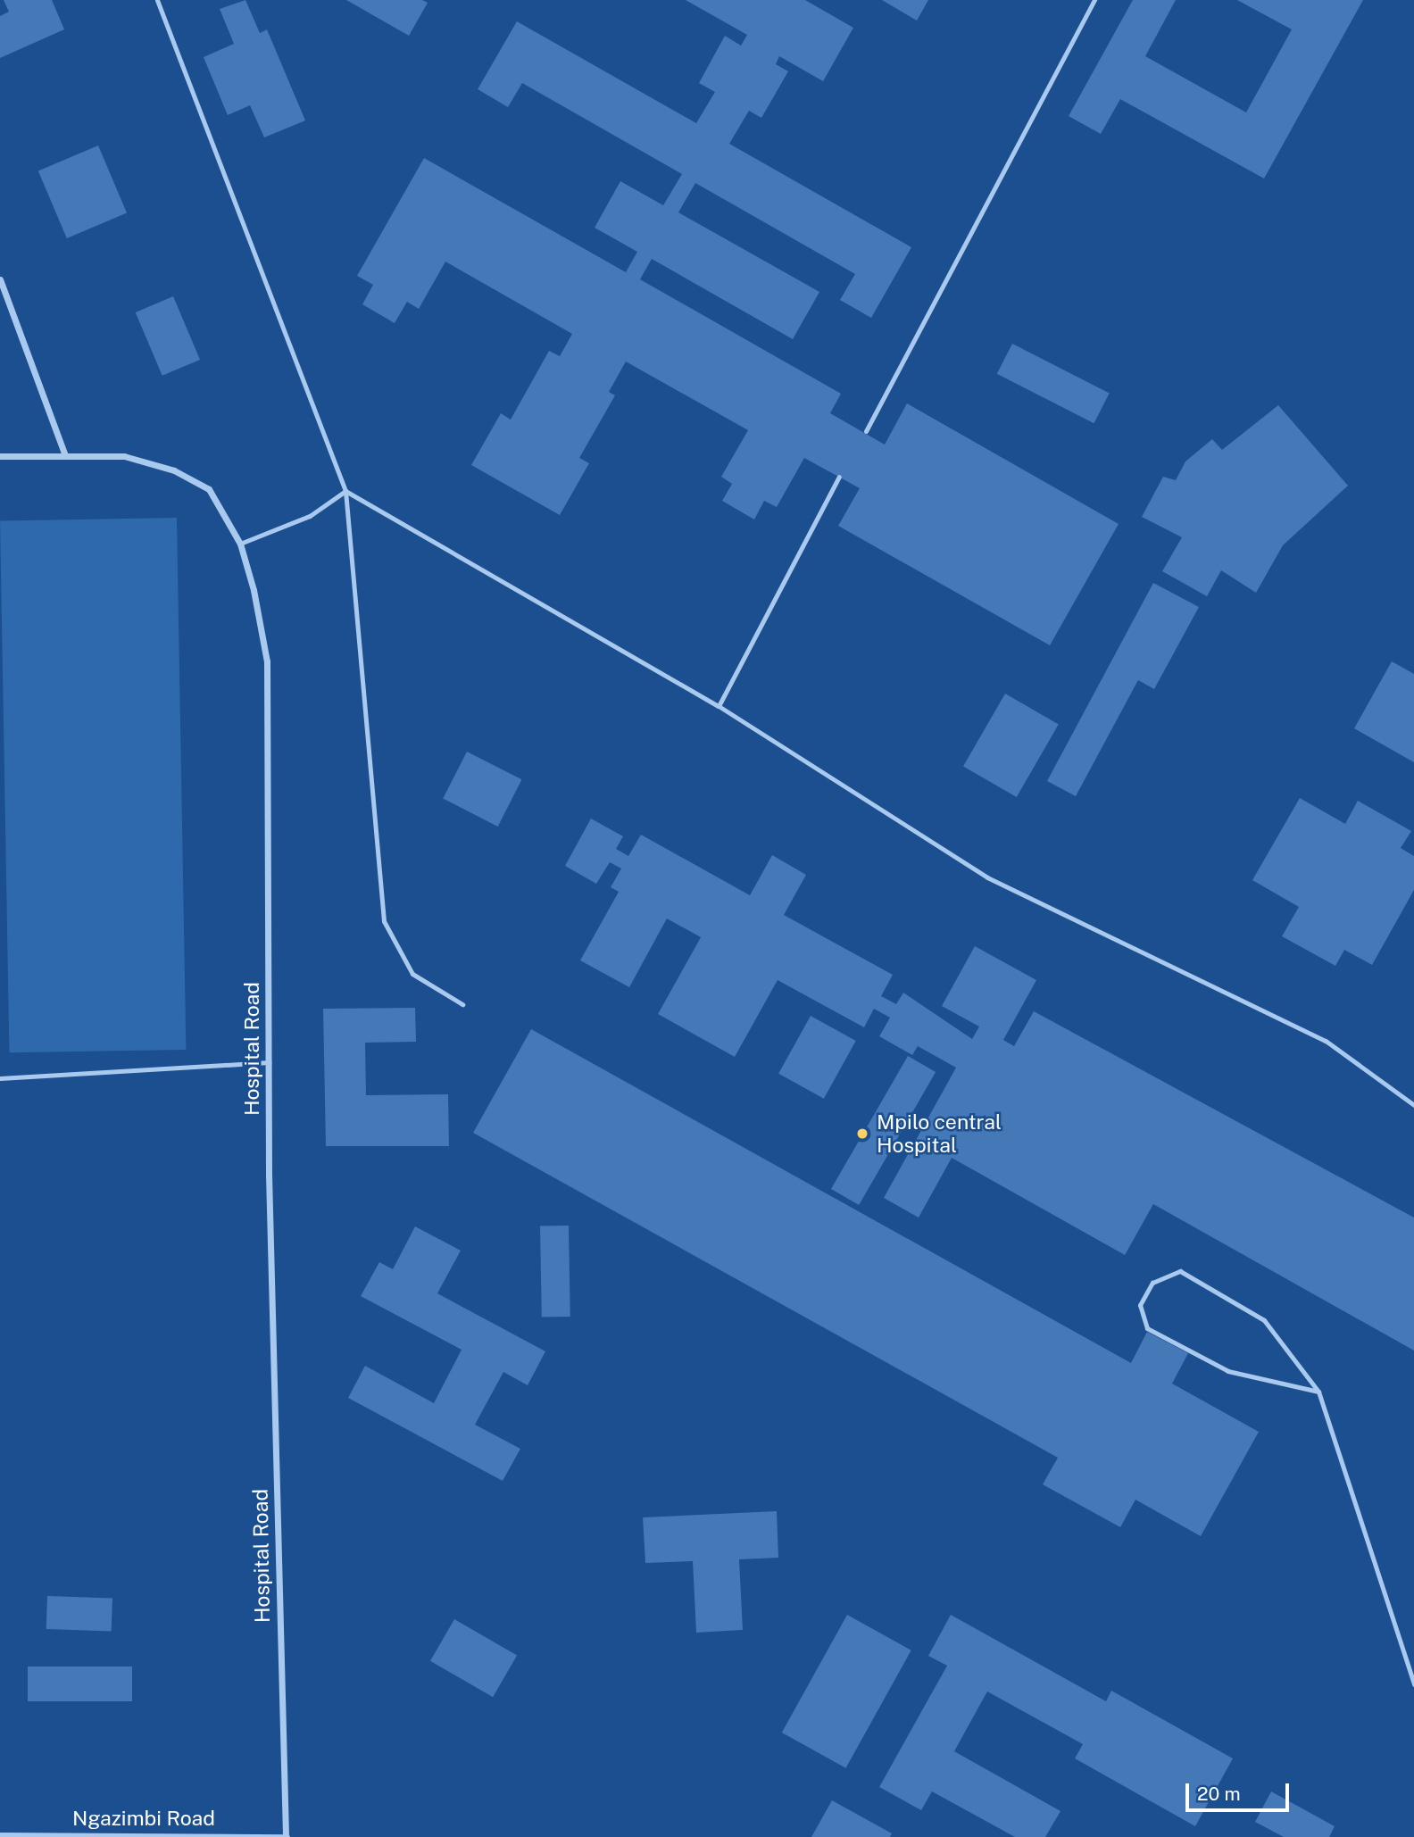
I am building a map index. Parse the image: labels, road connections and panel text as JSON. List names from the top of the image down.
{
  "streets": {
    "street": ["Hospital Road", "Ngazimbi Road"]
  },
  "crossings": [
    ["Hospital Road", "Ngazimbi Road"]
  ],
  "places": ["Mpilo central Hospital"],
  "scale_bar": "20 m"
}
